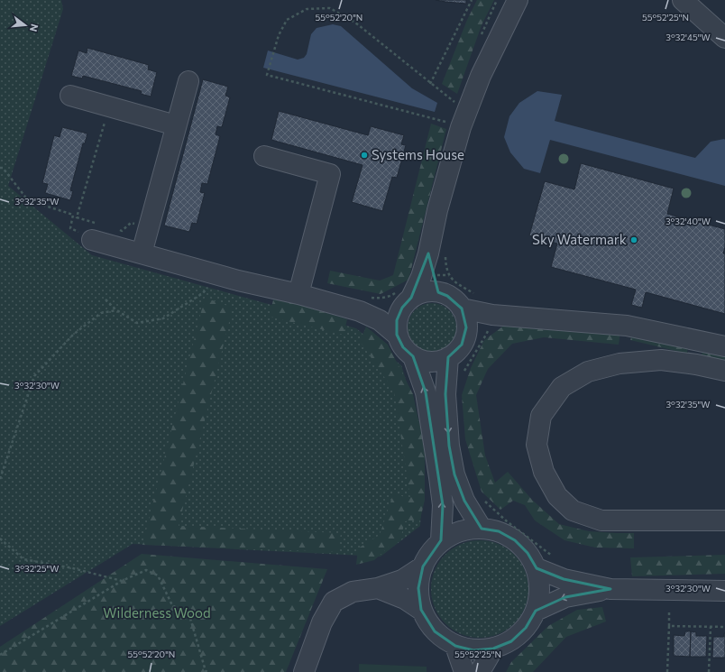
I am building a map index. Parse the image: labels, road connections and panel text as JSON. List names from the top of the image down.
{
  "parks": ["Wilderness Wood"],
  "places": ["Systems House", "Sky Watermark"],
  "north": "right",
  "coordinates": [
    "55°52'20\"N",
    "55°52'25\"N",
    "3°32'45\"W",
    "3°32'35\"W",
    "3°32'40\"W",
    "3°32'30\"W",
    "3°32'25\"W"
  ]
}
